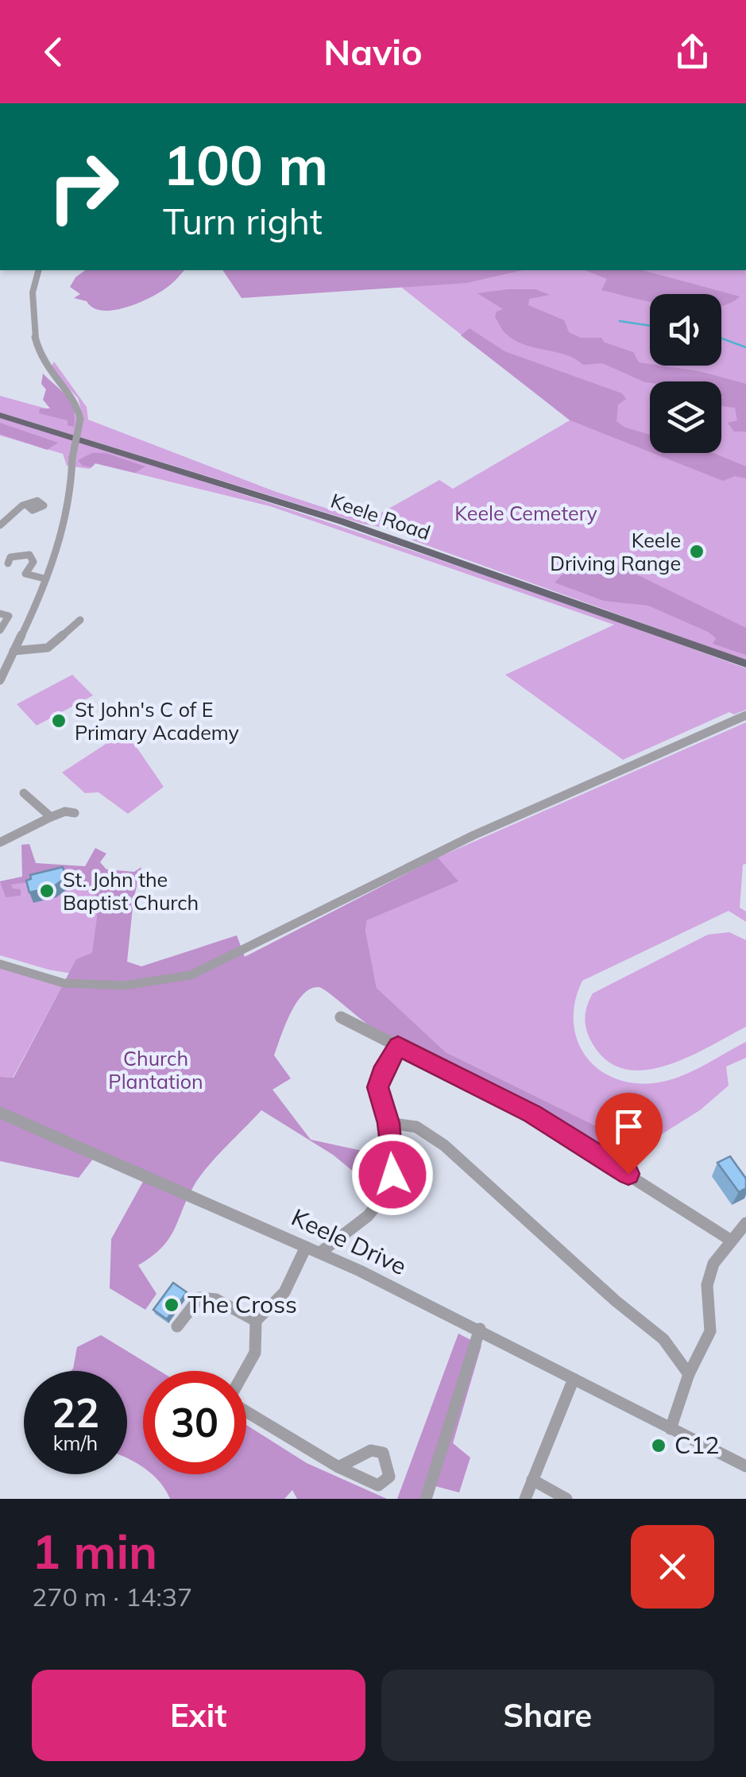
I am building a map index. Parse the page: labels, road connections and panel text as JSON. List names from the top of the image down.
{
  "streets": {
    "main road": ["Keele Road"],
    "street": ["Keele Drive"]
  },
  "parks": ["Keele Cemetery", "Church Plantation"],
  "places": [
    "Keele Driving Range",
    "St John's C of E Primary Academy",
    "St. John the Baptist Church",
    "The Cross",
    "C12"
  ],
  "page": {
    "header": "Navio",
    "turn": ["100 m", "Turn right"],
    "speed": "22 km/h",
    "limit": "30",
    "heading": ["1 min", "270 m · 14:37"],
    "buttons": ["Exit", "Share"]
  }
}
